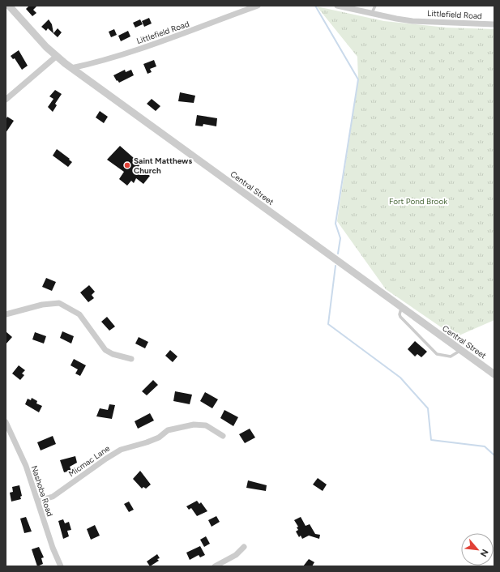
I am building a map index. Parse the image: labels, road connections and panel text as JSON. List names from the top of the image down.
{
  "streets": {
    "street": [
      "Littlefield Road",
      "Central Street",
      "Micmac Lane",
      "Nashoba Road"
    ]
  },
  "crossings": [
    ["Littlefield Road", "Central Street"],
    ["Micmac Lane", "Nashoba Road"]
  ],
  "parks": ["Fort Pond Brook"],
  "places": ["Saint Matthews Church"],
  "north": "bottom right"
}
